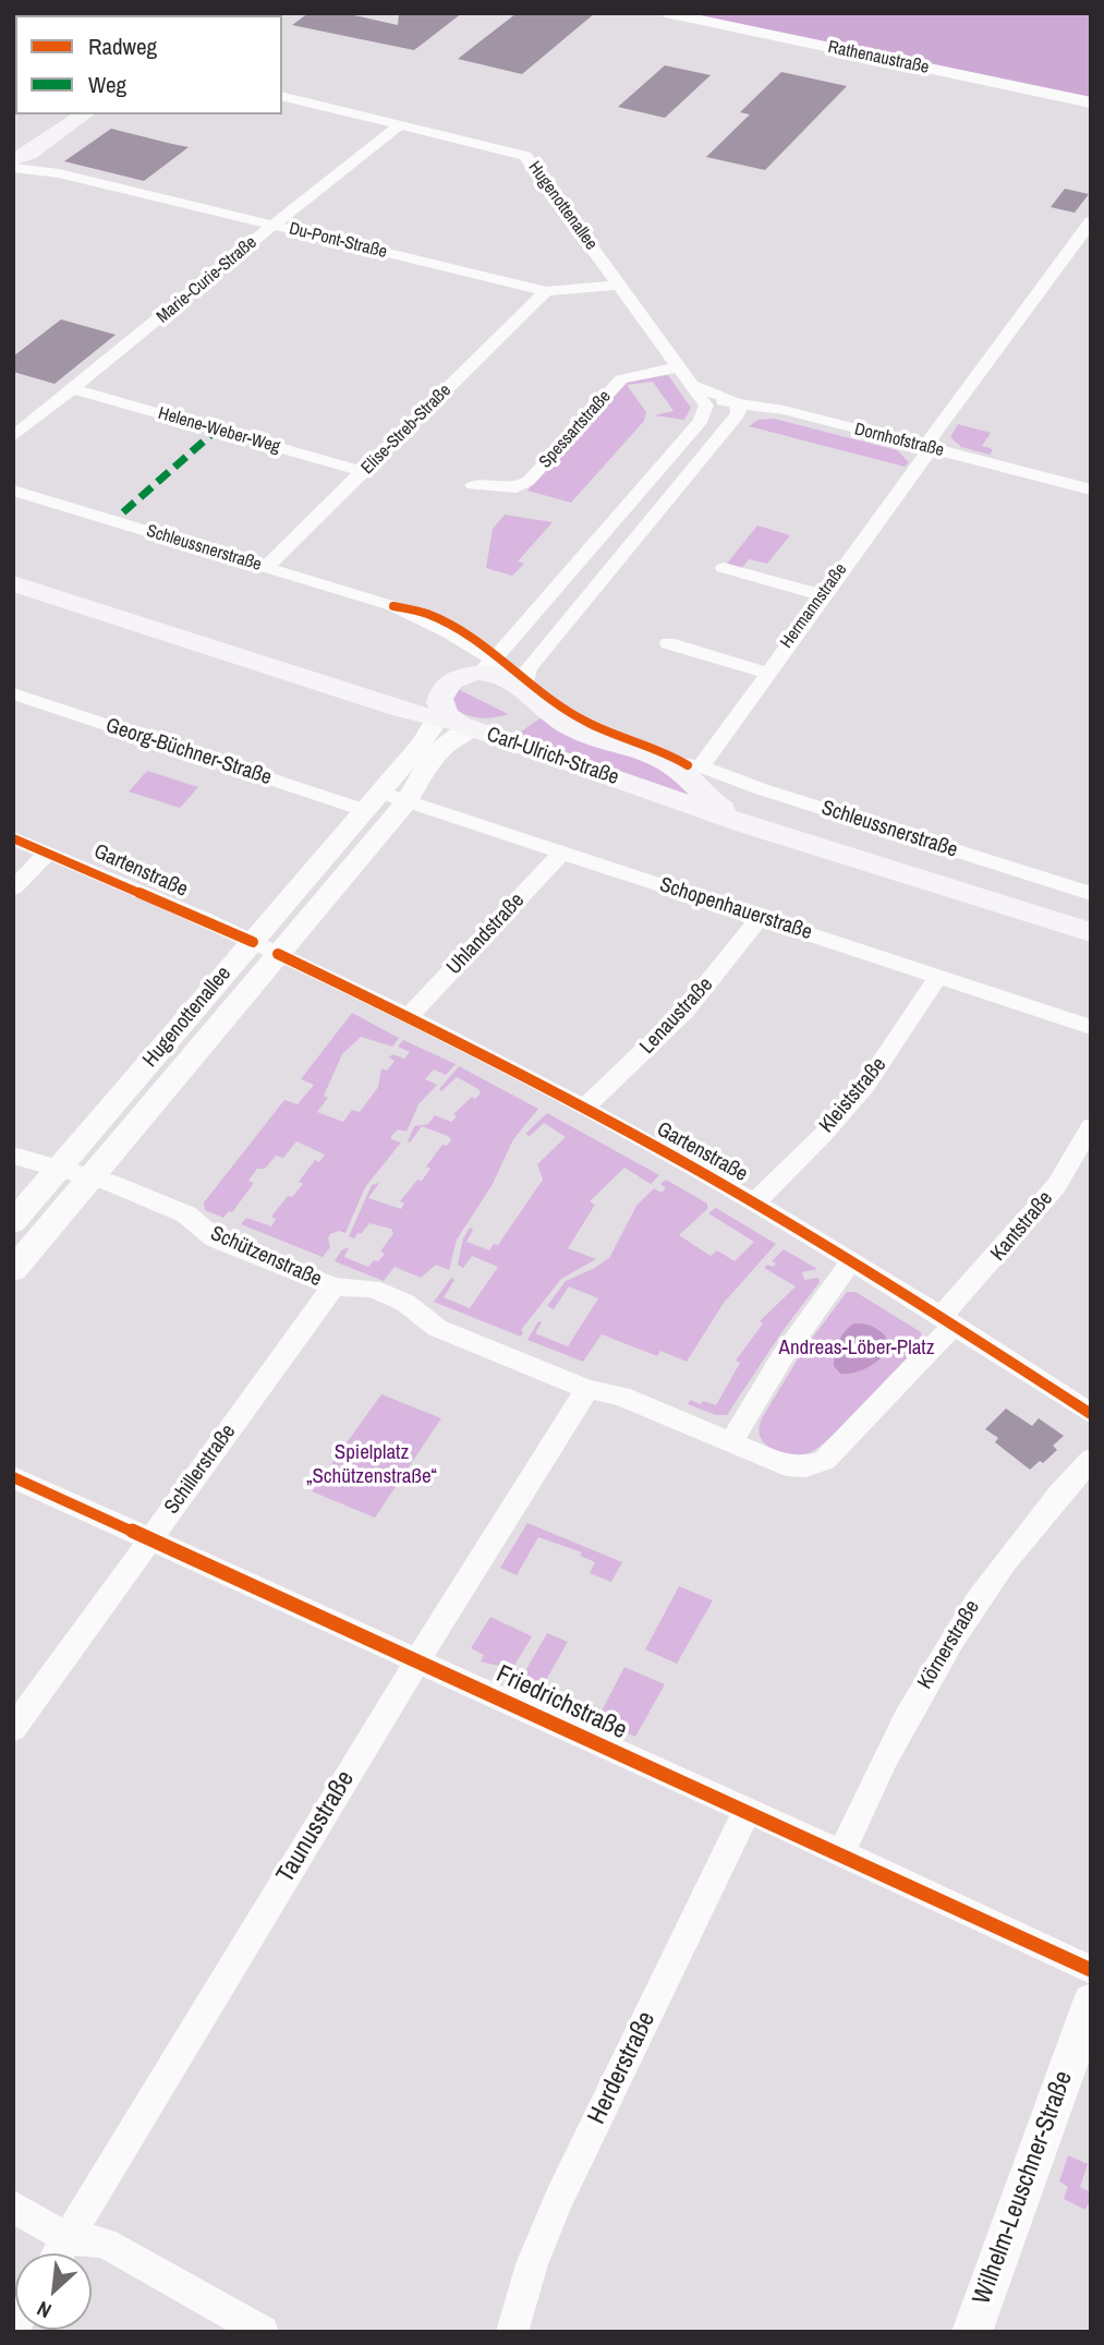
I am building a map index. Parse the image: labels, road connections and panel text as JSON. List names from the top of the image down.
{
  "streets": {
    "main road": ["Hugenottenallee", "Schleussnerstraße", "Carl-Ulrich-Straße"],
    "street": [
      "Rathenaustraße",
      "Du-Pont-Straße",
      "Marie-Curie-Straße",
      "Elise-Streb-Straße",
      "Spessartstraße",
      "Helene-Weber-Weg",
      "Dornhofstraße",
      "Hermannstraße",
      "Georg-Büchner-Straße",
      "Gartenstraße",
      "Schopenhauerstraße",
      "Uhlandstraße",
      "Lenaustraße",
      "Kleiststraße",
      "Kantstraße",
      "Schützenstraße",
      "Schillerstraße",
      "Körnerstraße",
      "Friedrichstraße",
      "Taunusstraße",
      "Herderstraße",
      "Wilhelm-Leuschner-Straße"
    ]
  },
  "crossings": [
    ["Hugenottenallee", "Du-Pont-Straße"],
    ["Hugenottenallee", "Marie-Curie-Straße"],
    ["Hugenottenallee", "Spessartstraße"],
    ["Hugenottenallee", "Dornhofstraße"],
    ["Hugenottenallee", "Schleussnerstraße"],
    ["Hugenottenallee", "Georg-Büchner-Straße"],
    ["Hugenottenallee", "Carl-Ulrich-Straße"],
    ["Hugenottenallee", "Gartenstraße"],
    ["Hugenottenallee", "Schopenhauerstraße"],
    ["Hugenottenallee", "Schützenstraße"],
    ["Du-Pont-Straße", "Marie-Curie-Straße"],
    ["Du-Pont-Straße", "Elise-Streb-Straße"],
    ["Marie-Curie-Straße", "Helene-Weber-Weg"],
    ["Elise-Streb-Straße", "Helene-Weber-Weg"],
    ["Elise-Streb-Straße", "Schleussnerstraße"],
    ["Dornhofstraße", "Hermannstraße"],
    ["Schleussnerstraße", "Hermannstraße"],
    ["Schleussnerstraße", "Carl-Ulrich-Straße"],
    ["Georg-Büchner-Straße", "Schopenhauerstraße"],
    ["Gartenstraße", "Uhlandstraße"],
    ["Gartenstraße", "Lenaustraße"],
    ["Gartenstraße", "Kleiststraße"],
    ["Gartenstraße", "Kantstraße"],
    ["Schopenhauerstraße", "Uhlandstraße"],
    ["Schopenhauerstraße", "Lenaustraße"],
    ["Schopenhauerstraße", "Kleiststraße"],
    ["Schützenstraße", "Schillerstraße"],
    ["Schützenstraße", "Taunusstraße"],
    ["Schillerstraße", "Friedrichstraße"],
    ["Körnerstraße", "Friedrichstraße"],
    ["Friedrichstraße", "Taunusstraße"],
    ["Friedrichstraße", "Herderstraße"]
  ],
  "parks": ["Andreas-Löber-Platz", "Spielplatz „Schützenstraße“"],
  "legend": ["Radweg", "Weg"],
  "north": "bottom left"
}
